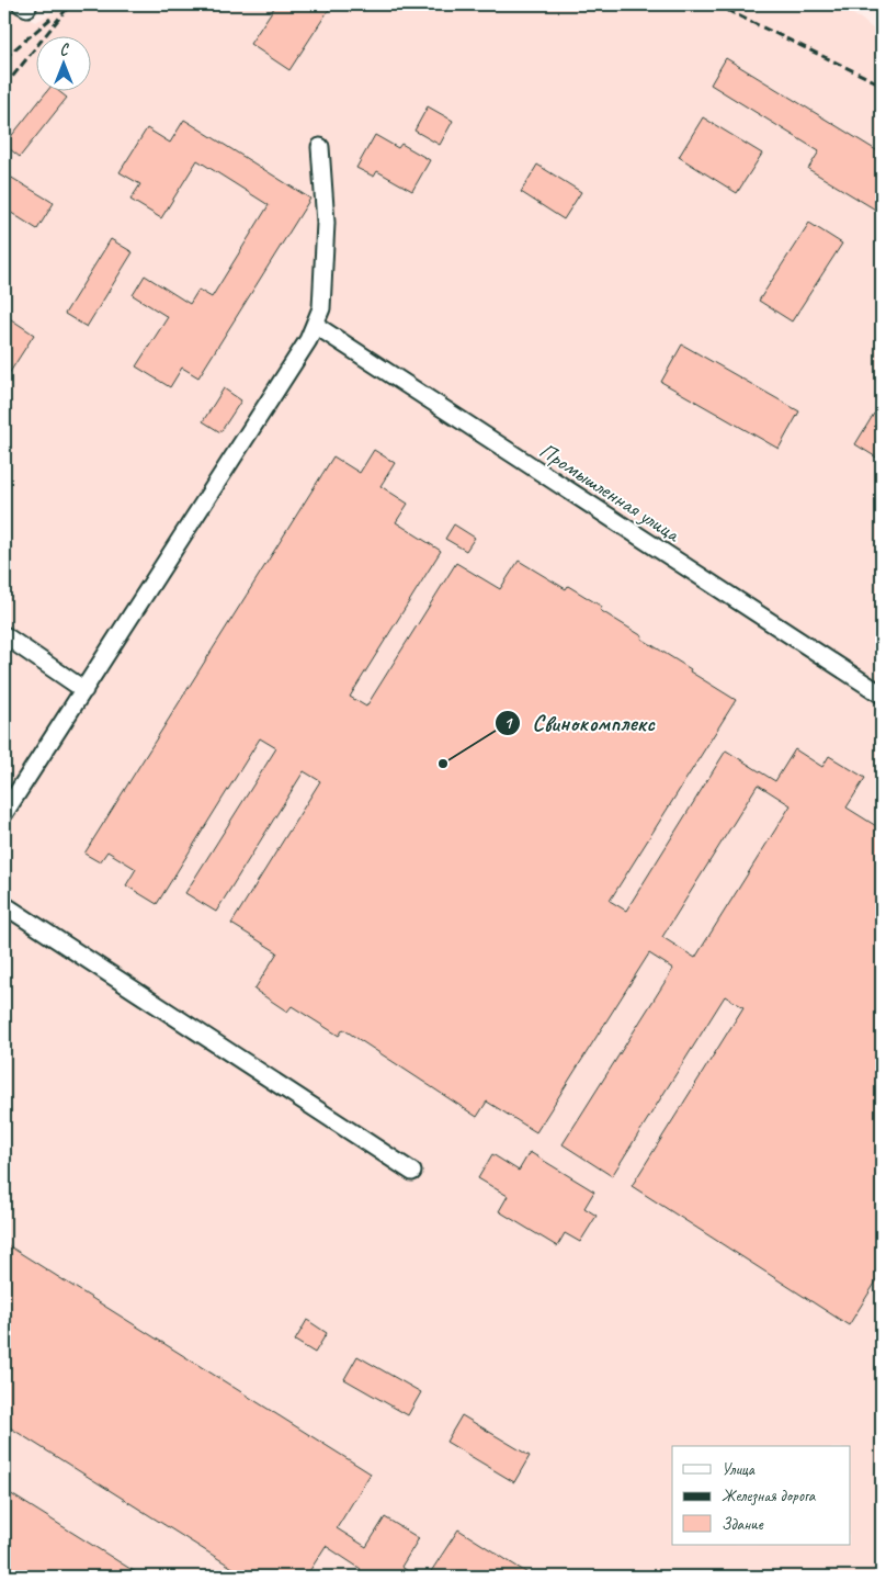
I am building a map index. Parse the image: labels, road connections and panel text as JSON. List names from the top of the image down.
{
  "streets": {
    "street": ["Промышленная улица"]
  },
  "places": ["Свинокомплекс"],
  "legend": ["Улица", "Железная дорога", "Здание"],
  "north": "top"
}
